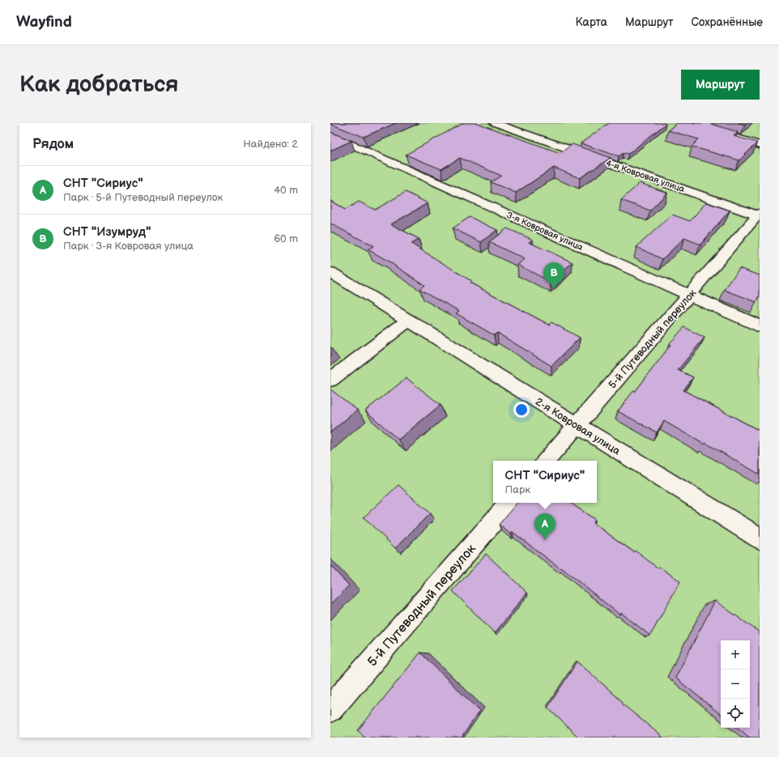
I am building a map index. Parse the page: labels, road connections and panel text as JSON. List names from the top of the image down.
{
  "streets": {
    "street": [
      "4-я Ковровая улица",
      "3-я Ковровая улица",
      "5-й Путеводный переулок",
      "2-я Ковровая улица"
    ]
  },
  "crossings": [
    ["4-я Ковровая улица", "5-й Путеводный переулок"],
    ["3-я Ковровая улица", "5-й Путеводный переулок"],
    ["5-й Путеводный переулок", "2-я Ковровая улица"]
  ],
  "page": {
    "header": "Wayfind",
    "nav": ["Карта", "Маршрут", "Сохранённые"],
    "buttons": "Маршрут",
    "title": "Как добраться",
    "heading": ["Рядом", "Найдено: 2"],
    "list": [
      {
        "mark": "A",
        "name": "СНТ \"Сириус\"",
        "note": "Парк · 5-й Путеводный переулок",
        "value": "40 m"
      },
      {
        "mark": "B",
        "name": "СНТ \"Изумруд\"",
        "note": "Парк · 3-я Ковровая улица",
        "value": "60 m"
      }
    ],
    "pins": ["B", "A"],
    "popup": ["СНТ \"Сириус\"", "Парк"],
    "map_buttons": ["+", "−"]
  }
}
